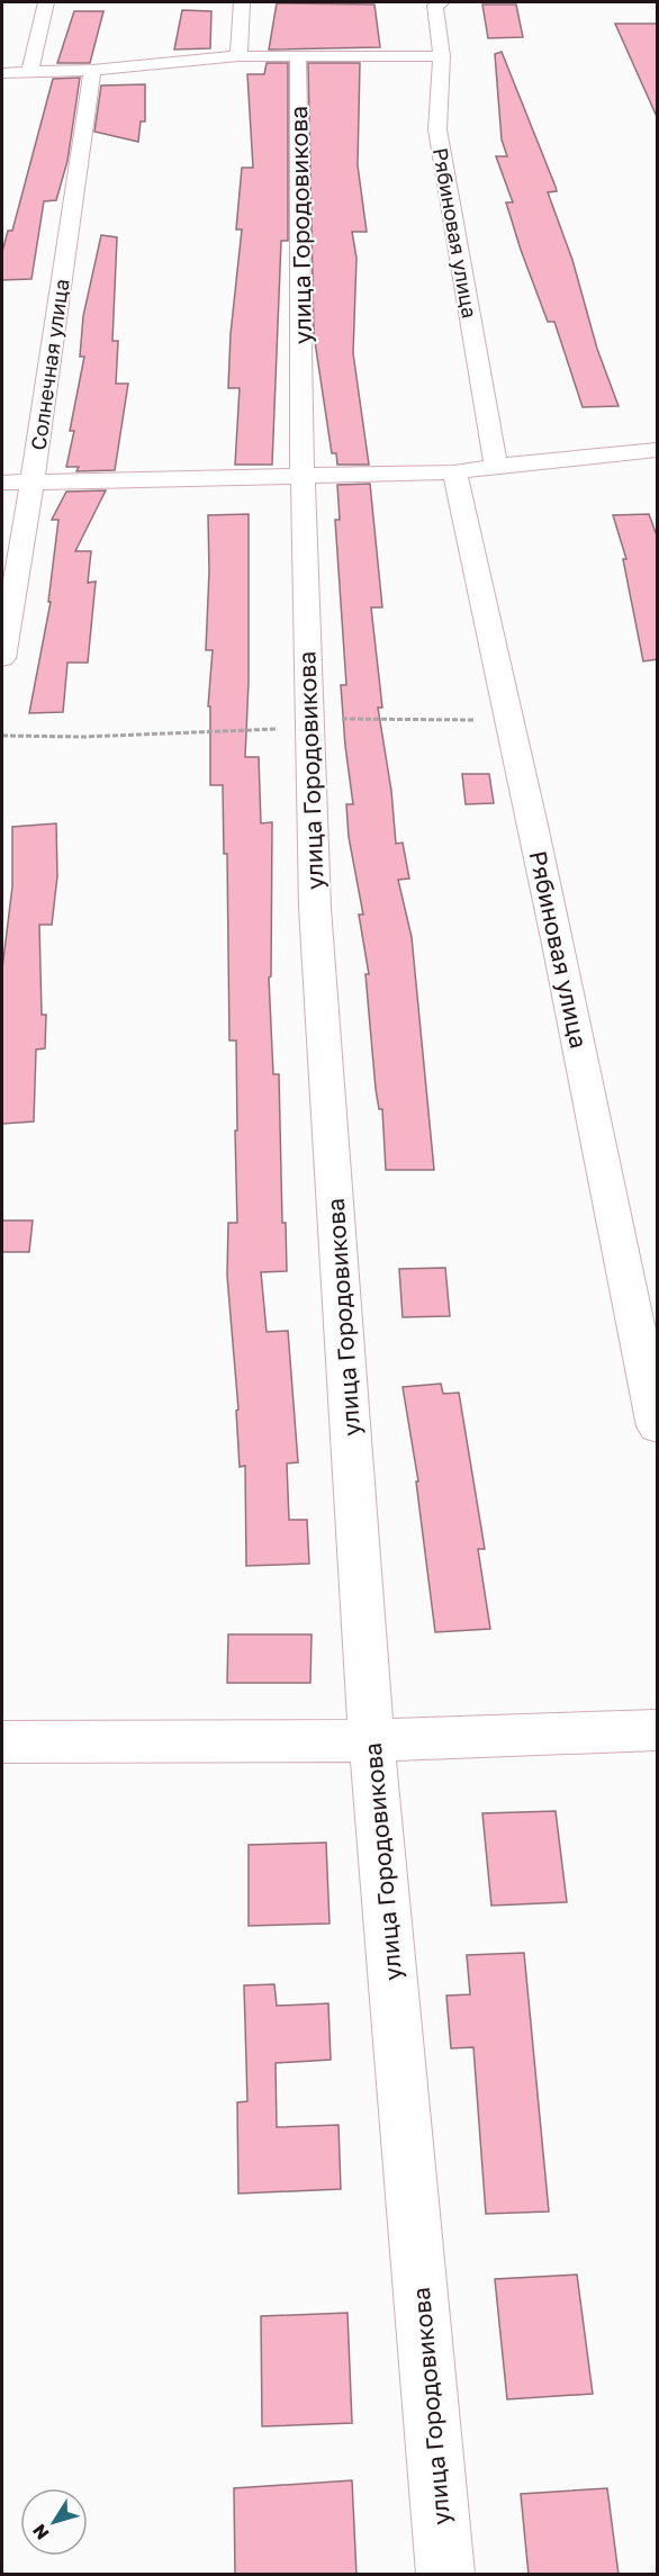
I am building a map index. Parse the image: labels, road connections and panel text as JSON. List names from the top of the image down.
{
  "streets": {
    "street": ["улица Городовикова", "Рябиновая улица", "Солнечная улица"]
  },
  "north": "bottom left"
}
